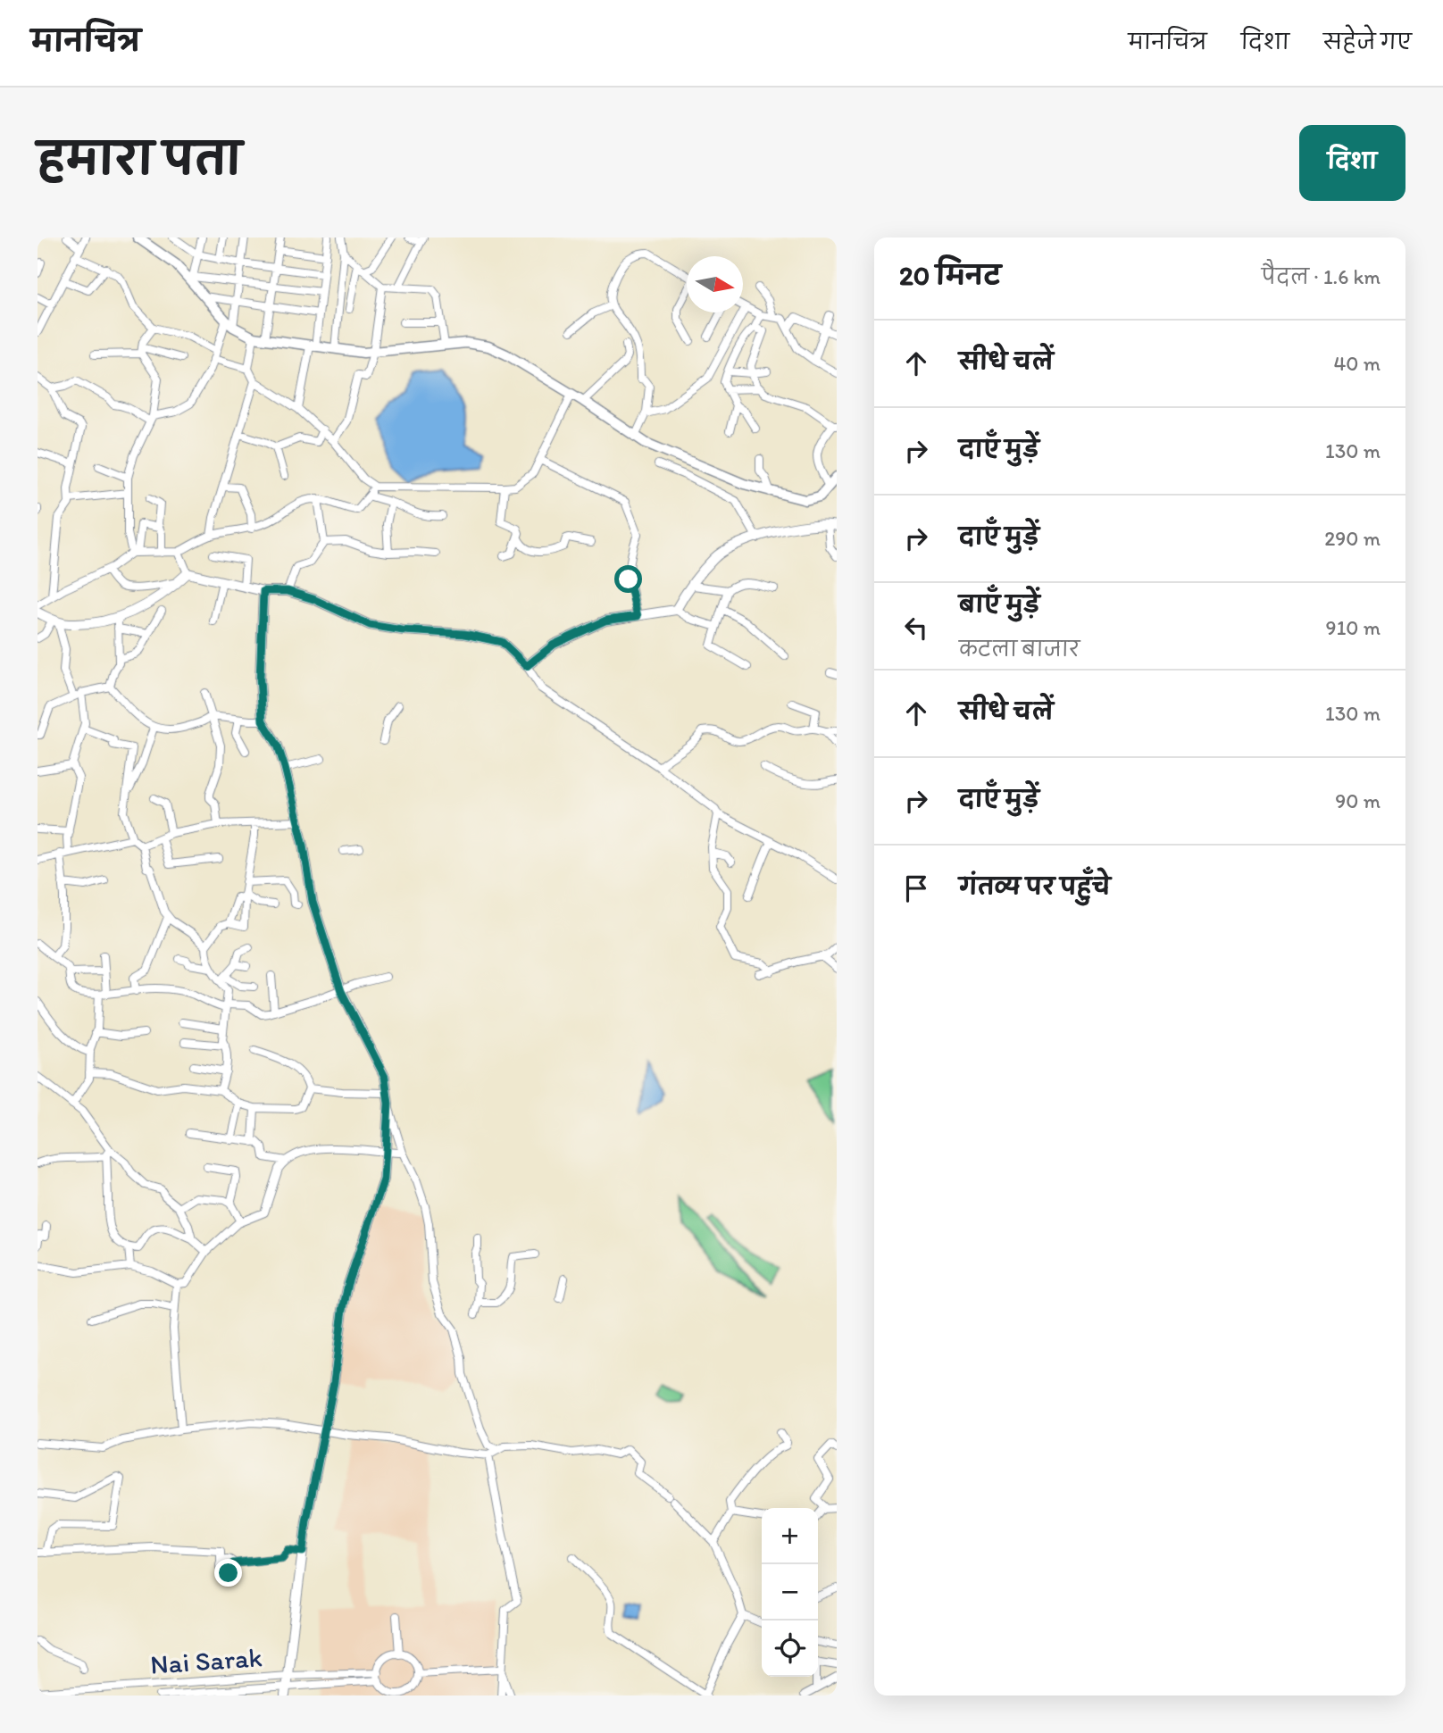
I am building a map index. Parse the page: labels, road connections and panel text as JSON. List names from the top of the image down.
{
  "streets": {
    "street": ["Nai Sarak"]
  },
  "north": "right",
  "page": {
    "header": "मानचित्र",
    "nav": ["मानचित्र", "दिशा", "सहेजे गए"],
    "title": "हमारा पता",
    "buttons": "दिशा",
    "heading": ["20 मिनट", "पैदल · 1.6 km"],
    "list": [
      ["सीधे चलें", "40 m"],
      ["दाएँ मुड़ें", "130 m"],
      ["दाएँ मुड़ें", "290 m"],
      ["बाएँ मुड़ें", "कटला बाजार", "910 m"],
      ["सीधे चलें", "130 m"],
      ["दाएँ मुड़ें", "90 m"],
      "गंतव्य पर पहुँचे"
    ],
    "map_buttons": ["+", "−"]
  }
}
